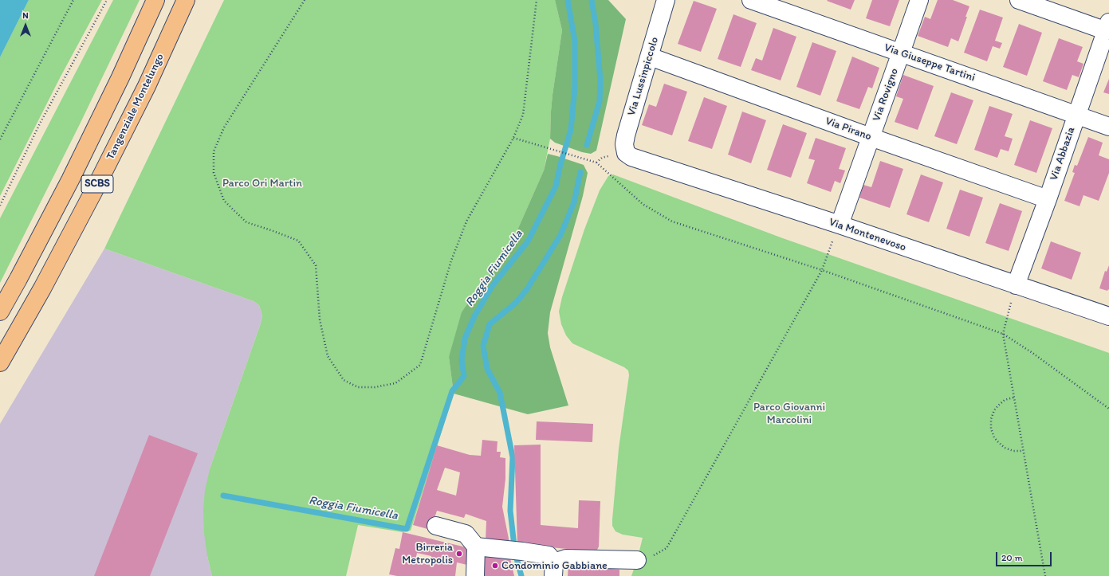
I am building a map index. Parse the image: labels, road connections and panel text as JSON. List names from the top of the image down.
{
  "streets": {
    "highway": ["Tangenziale Montelungo", "SCBS"],
    "street": [
      "Via Giuseppe Tartini",
      "Via Lussinpiccolo",
      "Via Rovigno",
      "Via Pirano",
      "Via Abbazia",
      "Via Montenevoso"
    ]
  },
  "crossings": [
    ["Via Giuseppe Tartini", "Via Rovigno"],
    ["Via Giuseppe Tartini", "Via Abbazia"],
    ["Via Lussinpiccolo", "Via Pirano"],
    ["Via Lussinpiccolo", "Via Montenevoso"],
    ["Via Rovigno", "Via Pirano"],
    ["Via Rovigno", "Via Montenevoso"],
    ["Via Pirano", "Via Abbazia"],
    ["Via Abbazia", "Via Montenevoso"]
  ],
  "water": ["Roggia Fiumicella"],
  "parks": ["Parco Ori Martin", "Parco Giovanni Marcolini"],
  "places": ["Birreria Metropolis", "Condominio Gabbiane"],
  "scale_bar": "20 m",
  "north": "top"
}
